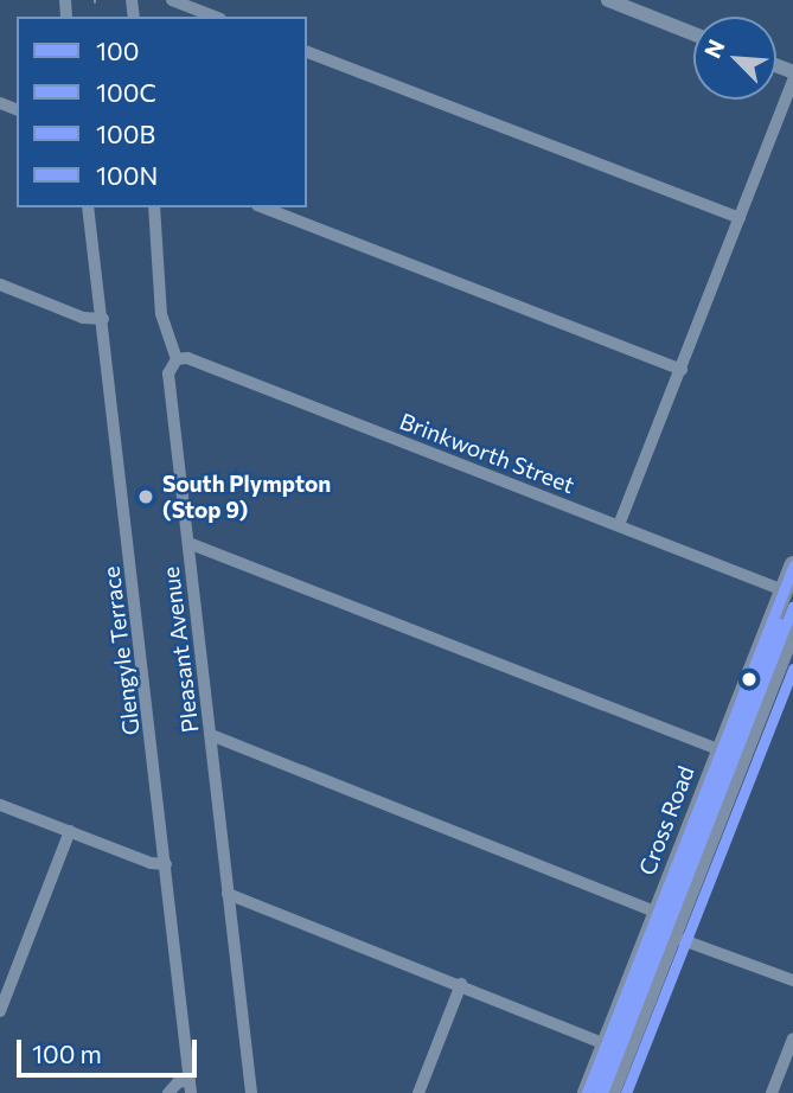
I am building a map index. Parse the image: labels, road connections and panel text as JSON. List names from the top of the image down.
{
  "streets": {
    "highway": ["Cross Road"],
    "street": ["Brinkworth Street", "Pleasant Avenue", "Glengyle Terrace"]
  },
  "crossings": [
    ["Brinkworth Street", "Pleasant Avenue"],
    ["Brinkworth Street", "Cross Road"]
  ],
  "places": ["South Plympton (Stop 9)"],
  "lines": [
    "transit line 100",
    "transit line 100C",
    "transit line 100N",
    "transit line 100B"
  ],
  "legend": [
    "100",
    "100C",
    "100B",
    "100N"
  ],
  "scale_bar": "100 m",
  "north": "top left"
}
